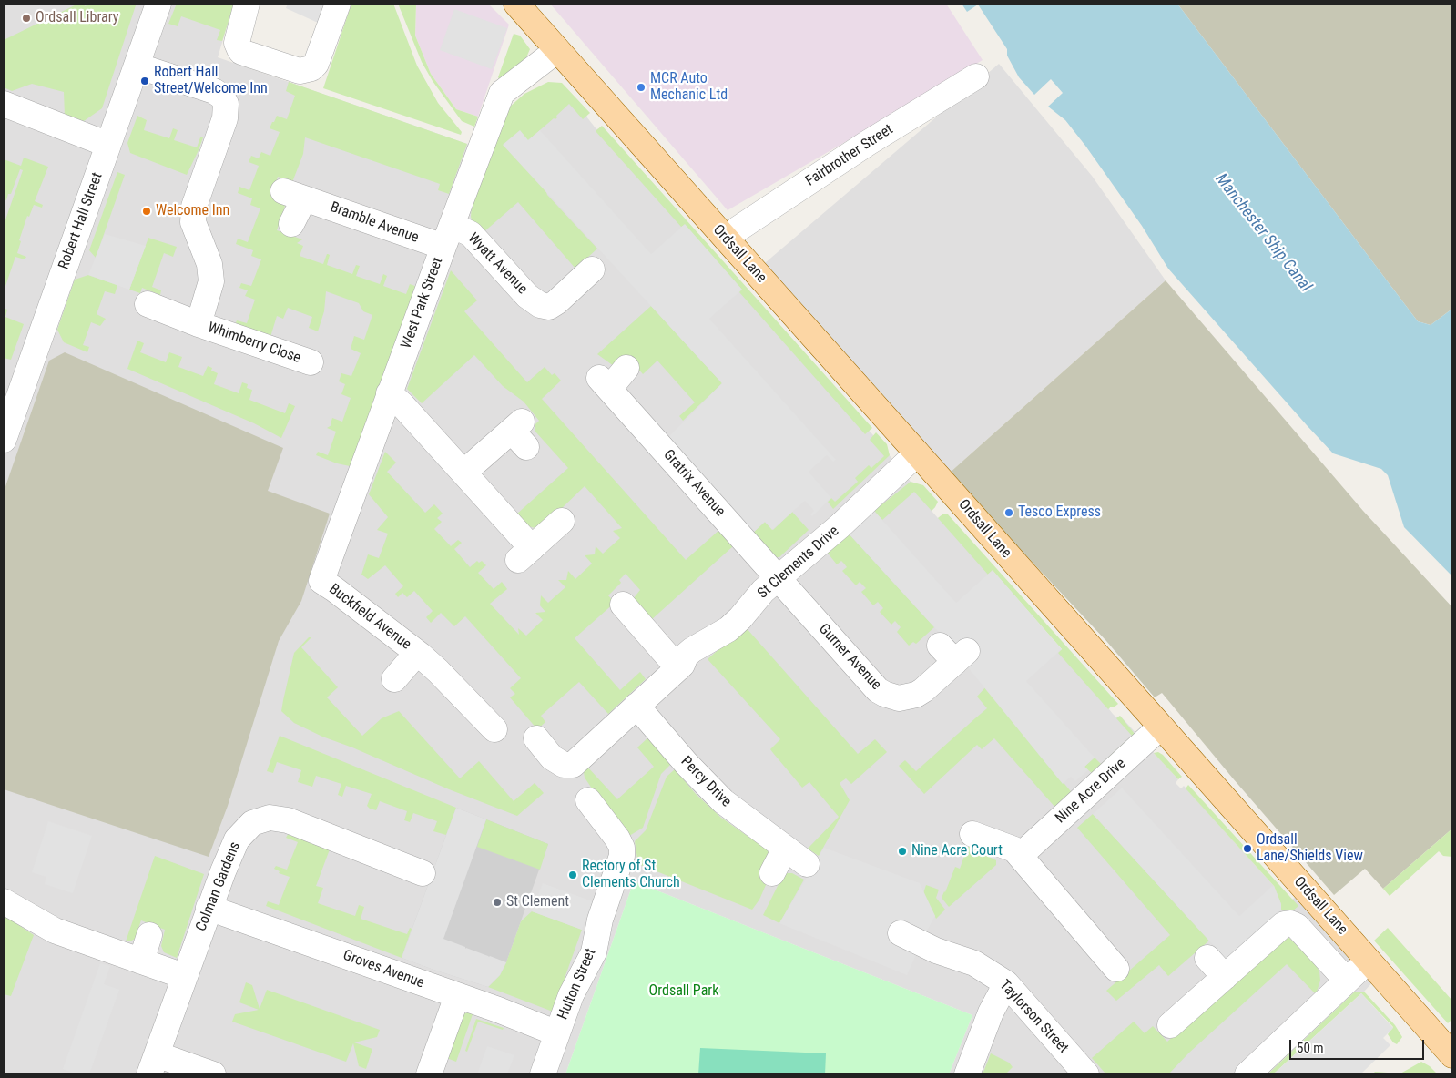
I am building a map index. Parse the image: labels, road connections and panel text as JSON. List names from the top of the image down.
{
  "streets": {
    "main road": ["Ordsall Lane"],
    "street": [
      "Fairbrother Street",
      "Robert Hall Street",
      "Bramble Avenue",
      "Wyatt Avenue",
      "West Park Street",
      "Whimberry Close",
      "Gratrix Avenue",
      "St Clements Drive",
      "Buckfield Avenue",
      "Gurner Avenue",
      "Percy Drive",
      "Nine Acre Drive",
      "Colman Gardens",
      "Groves Avenue",
      "Hulton Street",
      "Taylorson Street"
    ]
  },
  "crossings": [
    ["Fairbrother Street", "Ordsall Lane"],
    ["Robert Hall Street", "Whimberry Close"],
    ["Bramble Avenue", "Wyatt Avenue"],
    ["Bramble Avenue", "West Park Street"],
    ["Ordsall Lane", "West Park Street"],
    ["Ordsall Lane", "St Clements Drive"],
    ["Ordsall Lane", "Nine Acre Drive"],
    ["Wyatt Avenue", "West Park Street"],
    ["West Park Street", "Buckfield Avenue"],
    ["Gratrix Avenue", "St Clements Drive"],
    ["Gratrix Avenue", "Gurner Avenue"],
    ["St Clements Drive", "Gurner Avenue"],
    ["St Clements Drive", "Percy Drive"],
    ["St Clements Drive", "Hulton Street"],
    ["Colman Gardens", "Groves Avenue"],
    ["Groves Avenue", "Hulton Street"]
  ],
  "water": ["Manchester Ship Canal"],
  "parks": ["Ordsall Park"],
  "places": [
    "Ordsall Library",
    "Robert Hall Street/Welcome Inn",
    "MCR Auto Mechanic Ltd",
    "Welcome Inn",
    "Tesco Express",
    "Ordsall Lane/Shields View",
    "Nine Acre Court",
    "Rectory of St Clements Church",
    "St Clement"
  ],
  "scale_bar": "50 m"
}
